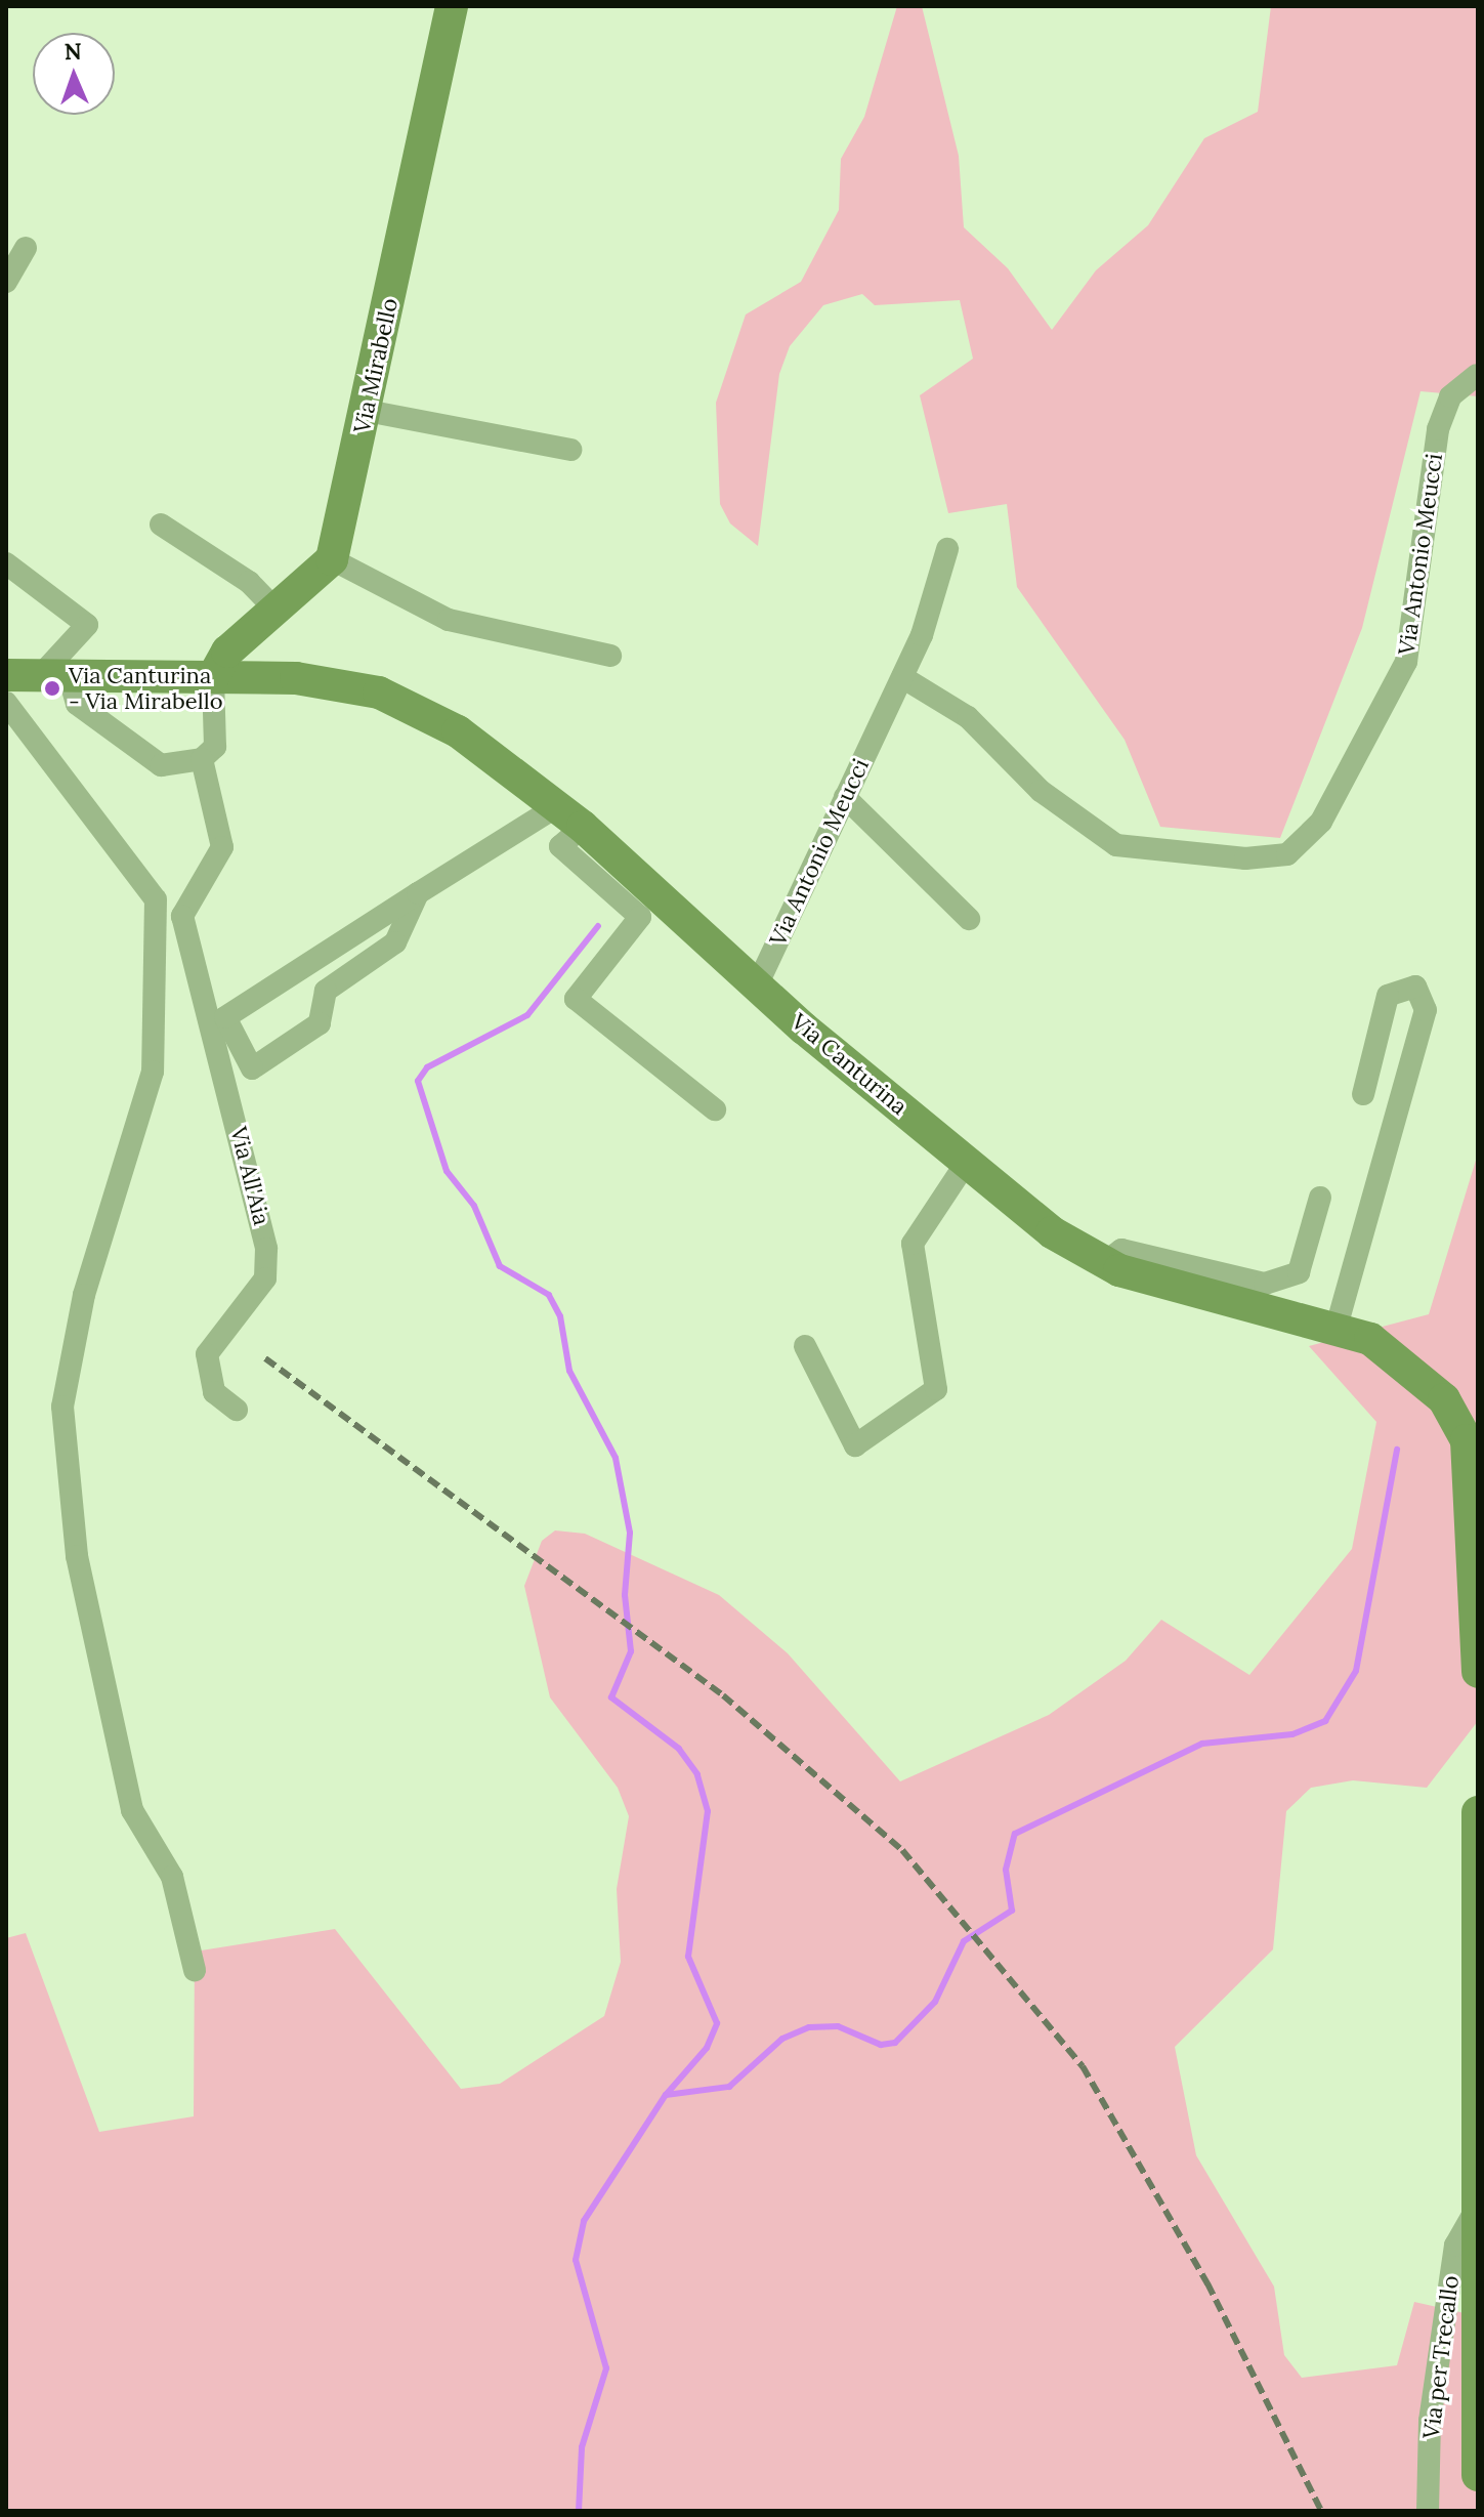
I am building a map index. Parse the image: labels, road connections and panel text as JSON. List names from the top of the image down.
{
  "streets": {
    "main road": ["Via Mirabello", "Via Canturina"],
    "street": ["Via Antonio Meucci", "Via All'Aia", "Via per Trecallo"]
  },
  "crossings": [
    ["Via Antonio Meucci", "Via Canturina"]
  ],
  "places": ["Via Canturina - Via Mirabello"],
  "north": "top"
}
